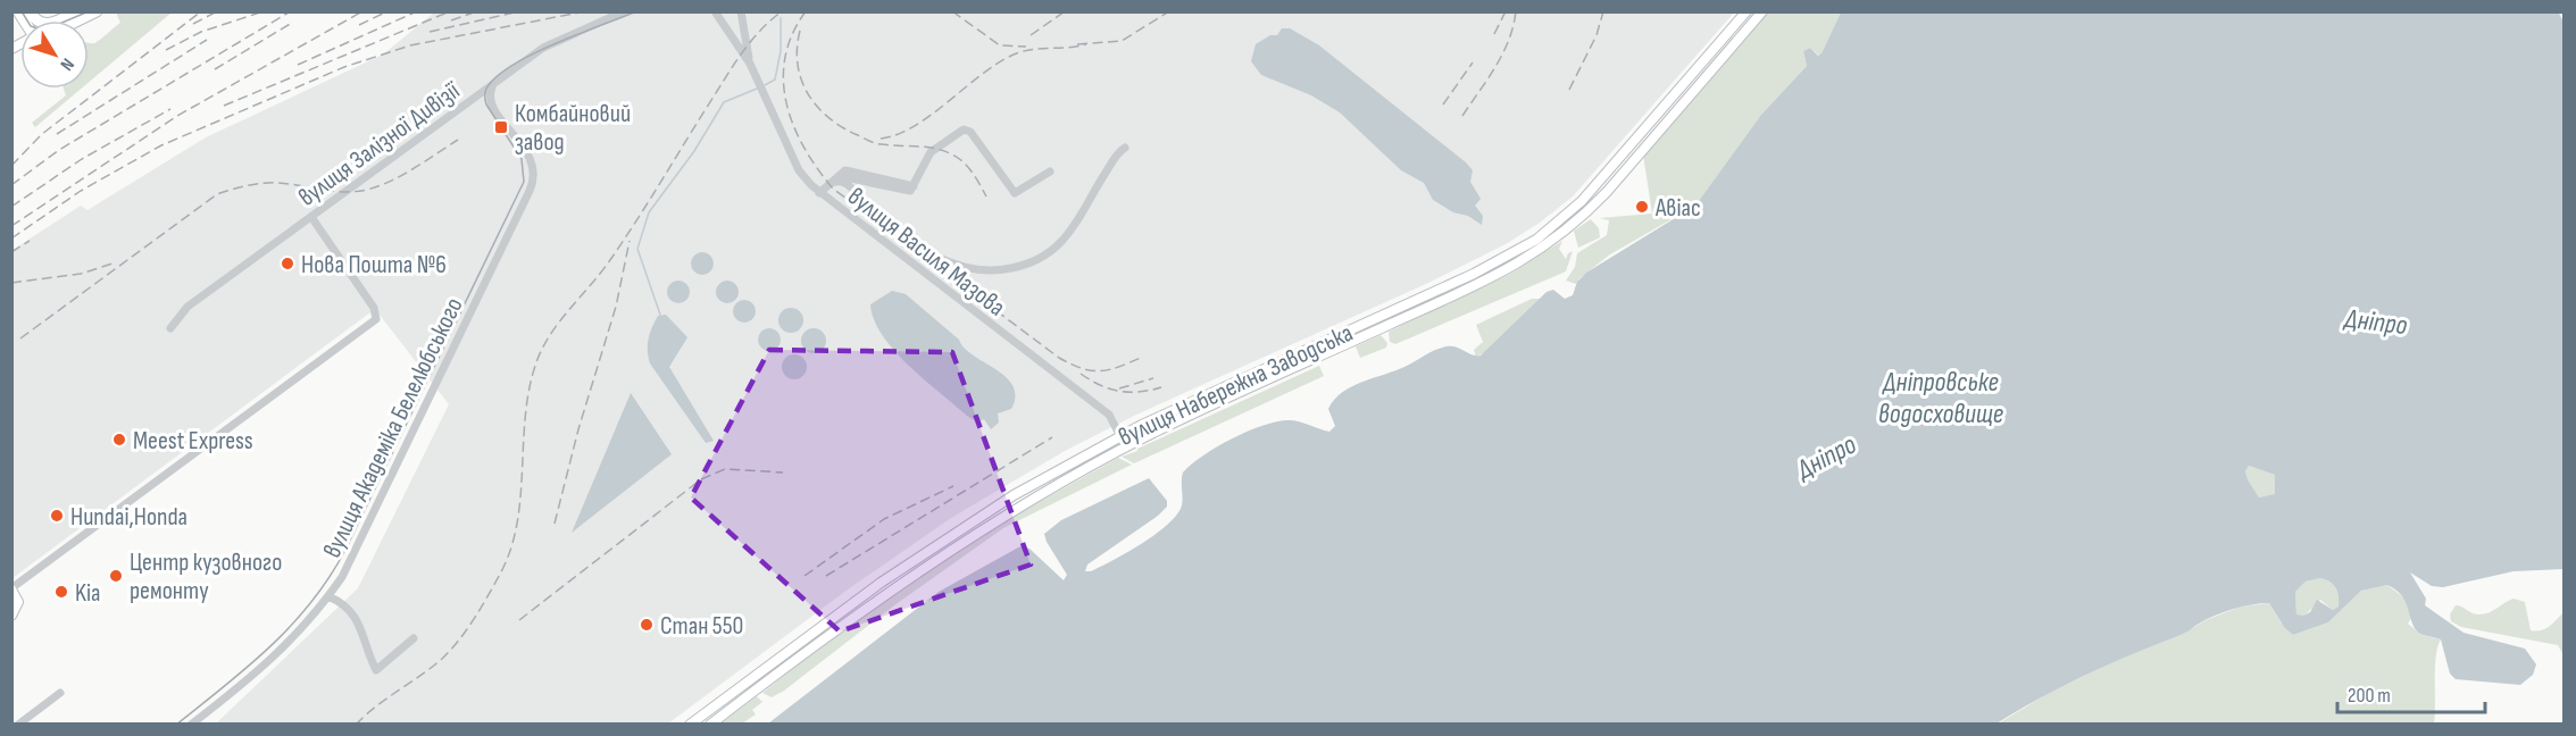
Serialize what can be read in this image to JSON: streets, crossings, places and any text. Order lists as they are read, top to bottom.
{
  "streets": {
    "main road": ["вулиця Набережна Заводська"],
    "street": ["вулиця Залізної Дивізії", "вулиця Василя Мазова", "вулиця Академіка Белелюбського"]
  },
  "crossings": [
    ["вулиця Залізної Дивізії", "вулиця Академіка Белелюбського"],
    ["вулиця Василя Мазова", "вулиця Набережна Заводська"]
  ],
  "water": ["Дніпро", "Дніпровське водосховище"],
  "places": {
    "transit": ["Комбайновий завод"],
    "other": [
      "Авіас",
      "Нова Пошта №6",
      "Meest Express",
      "Hundai,Honda",
      "Центр кузовного ремонту",
      "Kia",
      "Стан 550"
    ]
  },
  "scale_bar": "200 m",
  "north": "bottom right"
}
